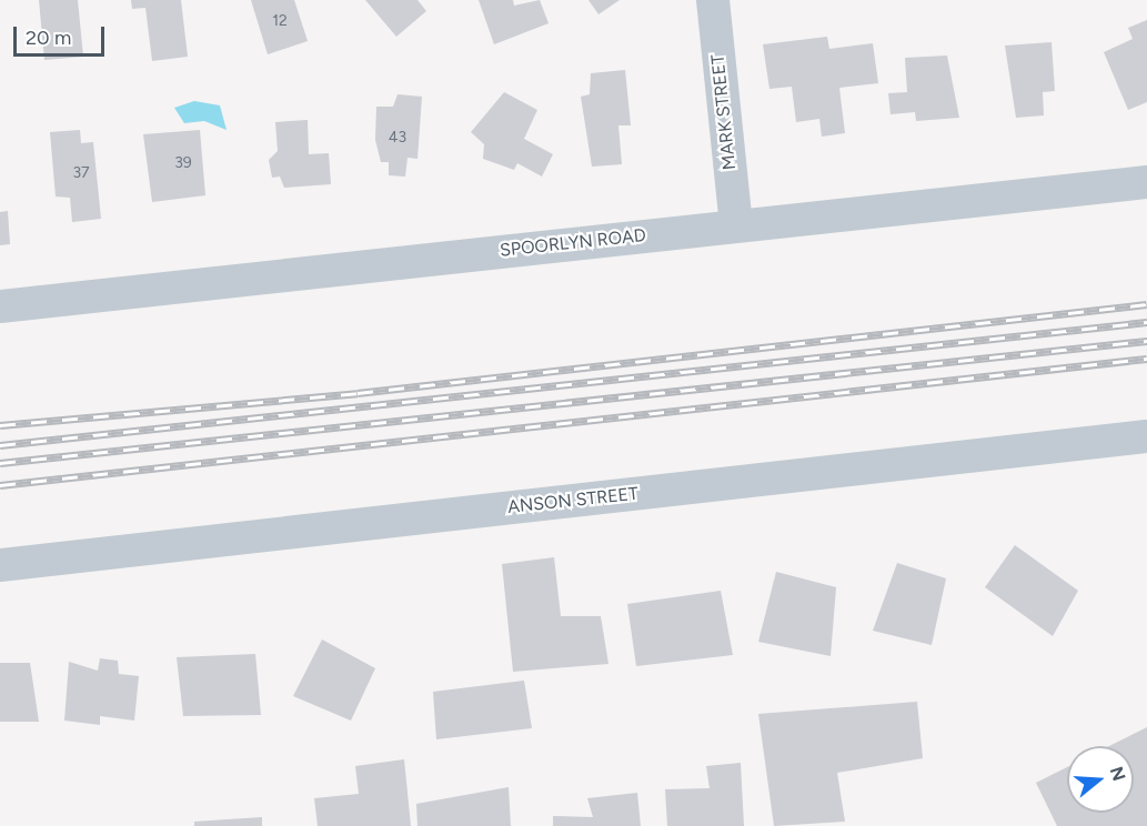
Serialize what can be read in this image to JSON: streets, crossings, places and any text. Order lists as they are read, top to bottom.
{
  "streets": {
    "street": ["MARK STREET", "SPOORLYN ROAD", "ANSON STREET"]
  },
  "crossings": [
    ["MARK STREET", "SPOORLYN ROAD"]
  ],
  "house_numbers": [
    "12",
    "43",
    "39",
    "37"
  ],
  "scale_bar": "20 m",
  "north": "right"
}
